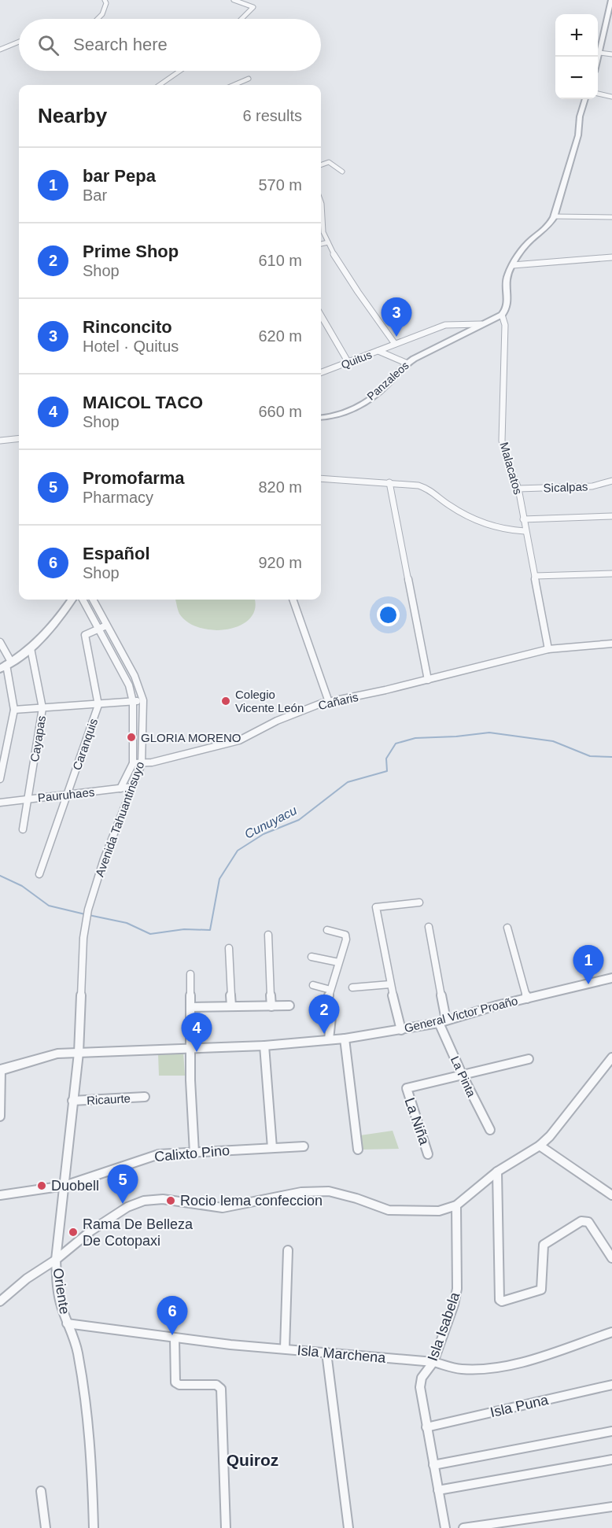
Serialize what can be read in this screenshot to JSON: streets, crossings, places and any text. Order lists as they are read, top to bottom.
{
  "streets": {
    "street": [
      "Quitus",
      "Panzaleos",
      "Malacatos",
      "Sicalpas",
      "Cañaris",
      "Cayapas",
      "Caranquis",
      "Pauruhaes",
      "Avenida Tahuantinsuyo",
      "General Victor Proaño",
      "La Pinta",
      "Ricaurte",
      "La Niña",
      "Calixto Pino",
      "Oriente",
      "Isla Isabela",
      "Isla Marchena",
      "Isla Puna"
    ]
  },
  "crossings": [
    ["Quitus", "Panzaleos"],
    ["Panzaleos", "Malacatos"],
    ["Malacatos", "Sicalpas"],
    ["Malacatos", "Cañaris"],
    ["Cañaris", "Avenida Tahuantinsuyo"],
    ["Cayapas", "Pauruhaes"],
    ["Caranquis", "Pauruhaes"],
    ["Caranquis", "Avenida Tahuantinsuyo"],
    ["Pauruhaes", "Avenida Tahuantinsuyo"],
    ["Avenida Tahuantinsuyo", "General Victor Proaño"],
    ["Avenida Tahuantinsuyo", "Oriente"],
    ["General Victor Proaño", "La Pinta"],
    ["General Victor Proaño", "Oriente"],
    ["La Pinta", "La Niña"],
    ["Ricaurte", "Oriente"],
    ["Calixto Pino", "Oriente"],
    ["Oriente", "Isla Marchena"],
    ["Isla Isabela", "Isla Marchena"],
    ["Isla Isabela", "Isla Puna"]
  ],
  "districts": ["Quiroz"],
  "water": ["Cunuyacu"],
  "places": [
    "Colegio Vicente León",
    "GLORIA MORENO",
    "Duobell",
    "Rocio lema confeccion",
    "Rama De Belleza De Cotopaxi"
  ],
  "page": {
    "map_buttons": ["+", "−"],
    "search": "Search here",
    "heading": ["Nearby", "6 results"],
    "list": [
      {
        "mark": "1",
        "name": "bar Pepa",
        "note": "Bar",
        "value": "570 m"
      },
      {
        "mark": "2",
        "name": "Prime Shop",
        "note": "Shop",
        "value": "610 m"
      },
      {
        "mark": "3",
        "name": "Rinconcito",
        "note": "Hotel · Quitus",
        "value": "620 m"
      },
      {
        "mark": "4",
        "name": "MAICOL TACO",
        "note": "Shop",
        "value": "660 m"
      },
      {
        "mark": "5",
        "name": "Promofarma",
        "note": "Pharmacy",
        "value": "820 m"
      },
      {
        "mark": "6",
        "name": "Español",
        "note": "Shop",
        "value": "920 m"
      }
    ],
    "pins": [
      "3",
      "1",
      "2",
      "4",
      "5",
      "6"
    ]
  }
}
